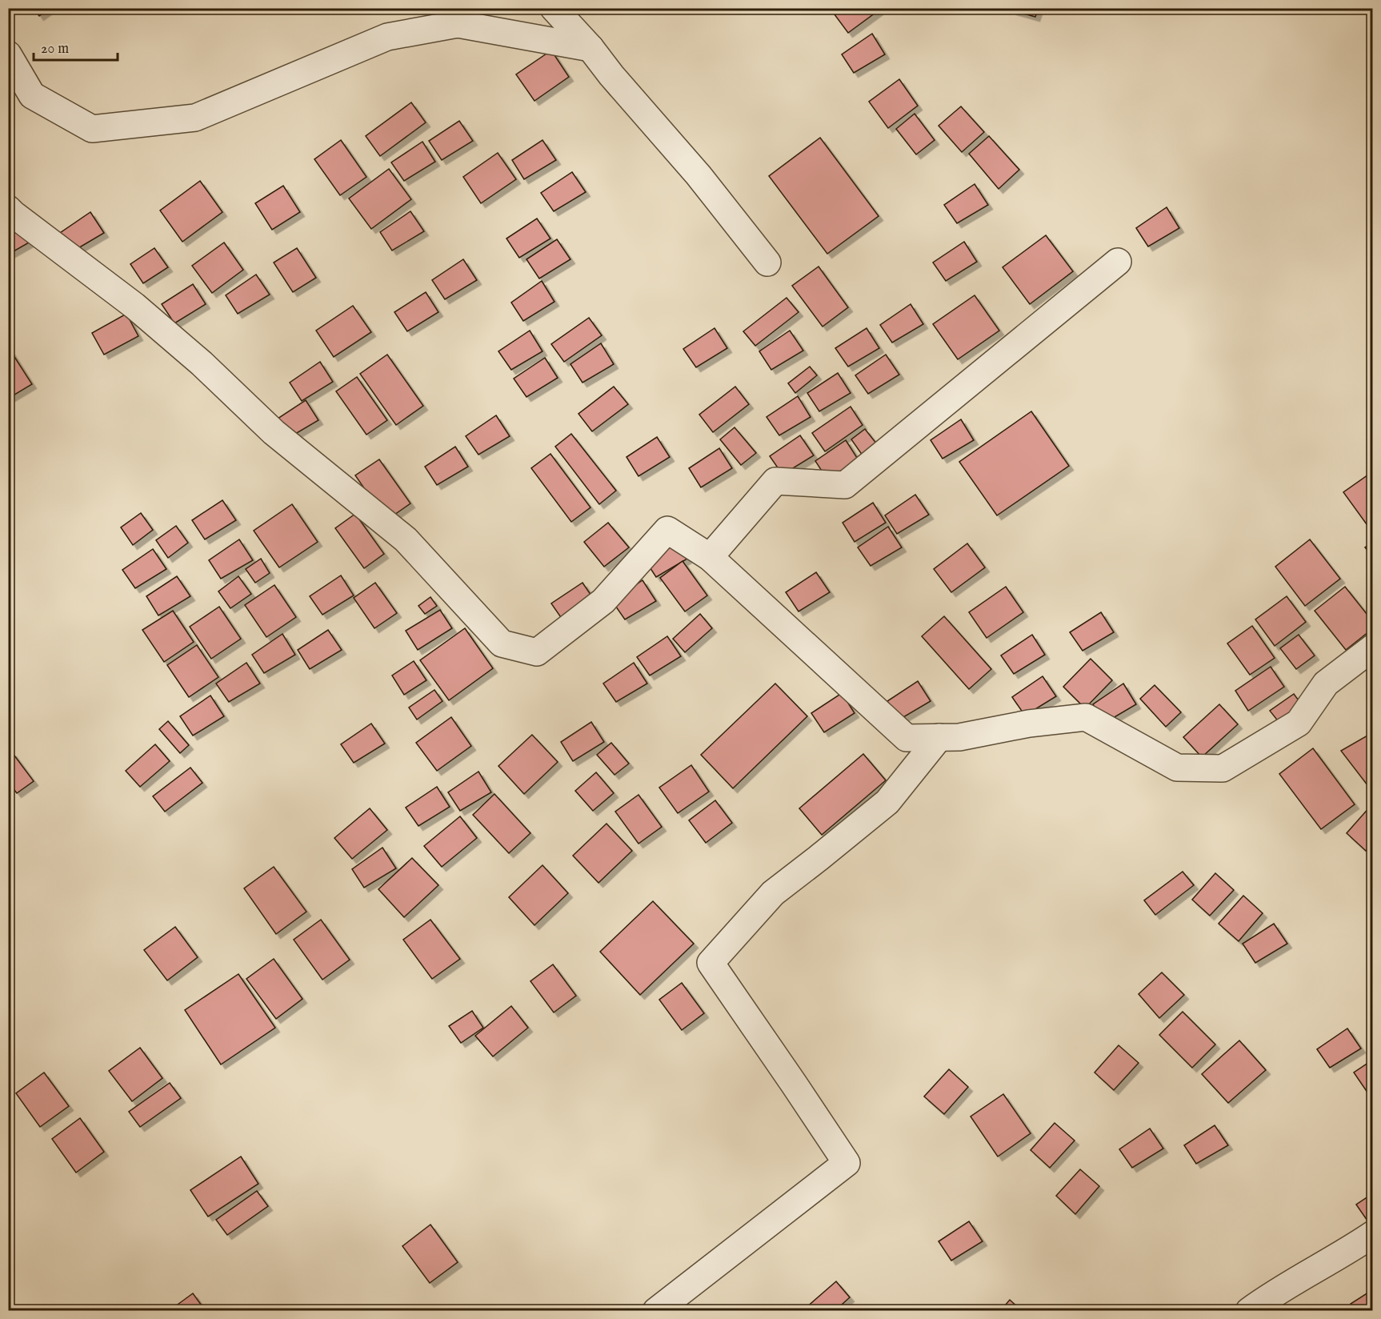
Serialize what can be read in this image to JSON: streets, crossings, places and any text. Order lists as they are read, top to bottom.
{
  "scale_bar": "20 m"
}
